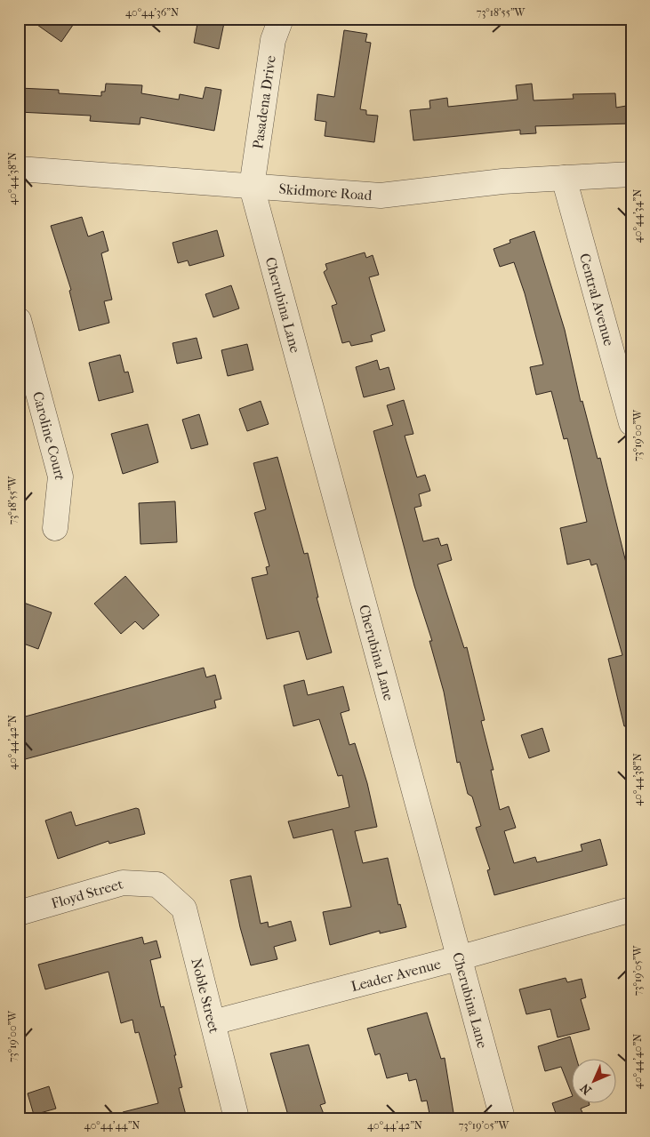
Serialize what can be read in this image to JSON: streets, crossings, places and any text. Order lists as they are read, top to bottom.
{
  "streets": {
    "street": [
      "Pasadena Drive",
      "Skidmore Road",
      "Central Avenue",
      "Cherubina Lane",
      "Caroline Court",
      "Floyd Street",
      "Leader Avenue",
      "Noble Street"
    ]
  },
  "crossings": [
    ["Pasadena Drive", "Skidmore Road"],
    ["Pasadena Drive", "Cherubina Lane"],
    ["Skidmore Road", "Central Avenue"],
    ["Skidmore Road", "Cherubina Lane"],
    ["Cherubina Lane", "Leader Avenue"],
    ["Floyd Street", "Noble Street"],
    ["Leader Avenue", "Noble Street"]
  ],
  "north": "bottom left",
  "coordinates": [
    "40°44'36\"N",
    "73°18'55\"W",
    "40°44'38\"N",
    "40°44'34\"N",
    "73°19'00\"W",
    "40°44'42\"N",
    "73°19'05\"W",
    "40°44'40\"N",
    "40°44'44\"N"
  ]
}
